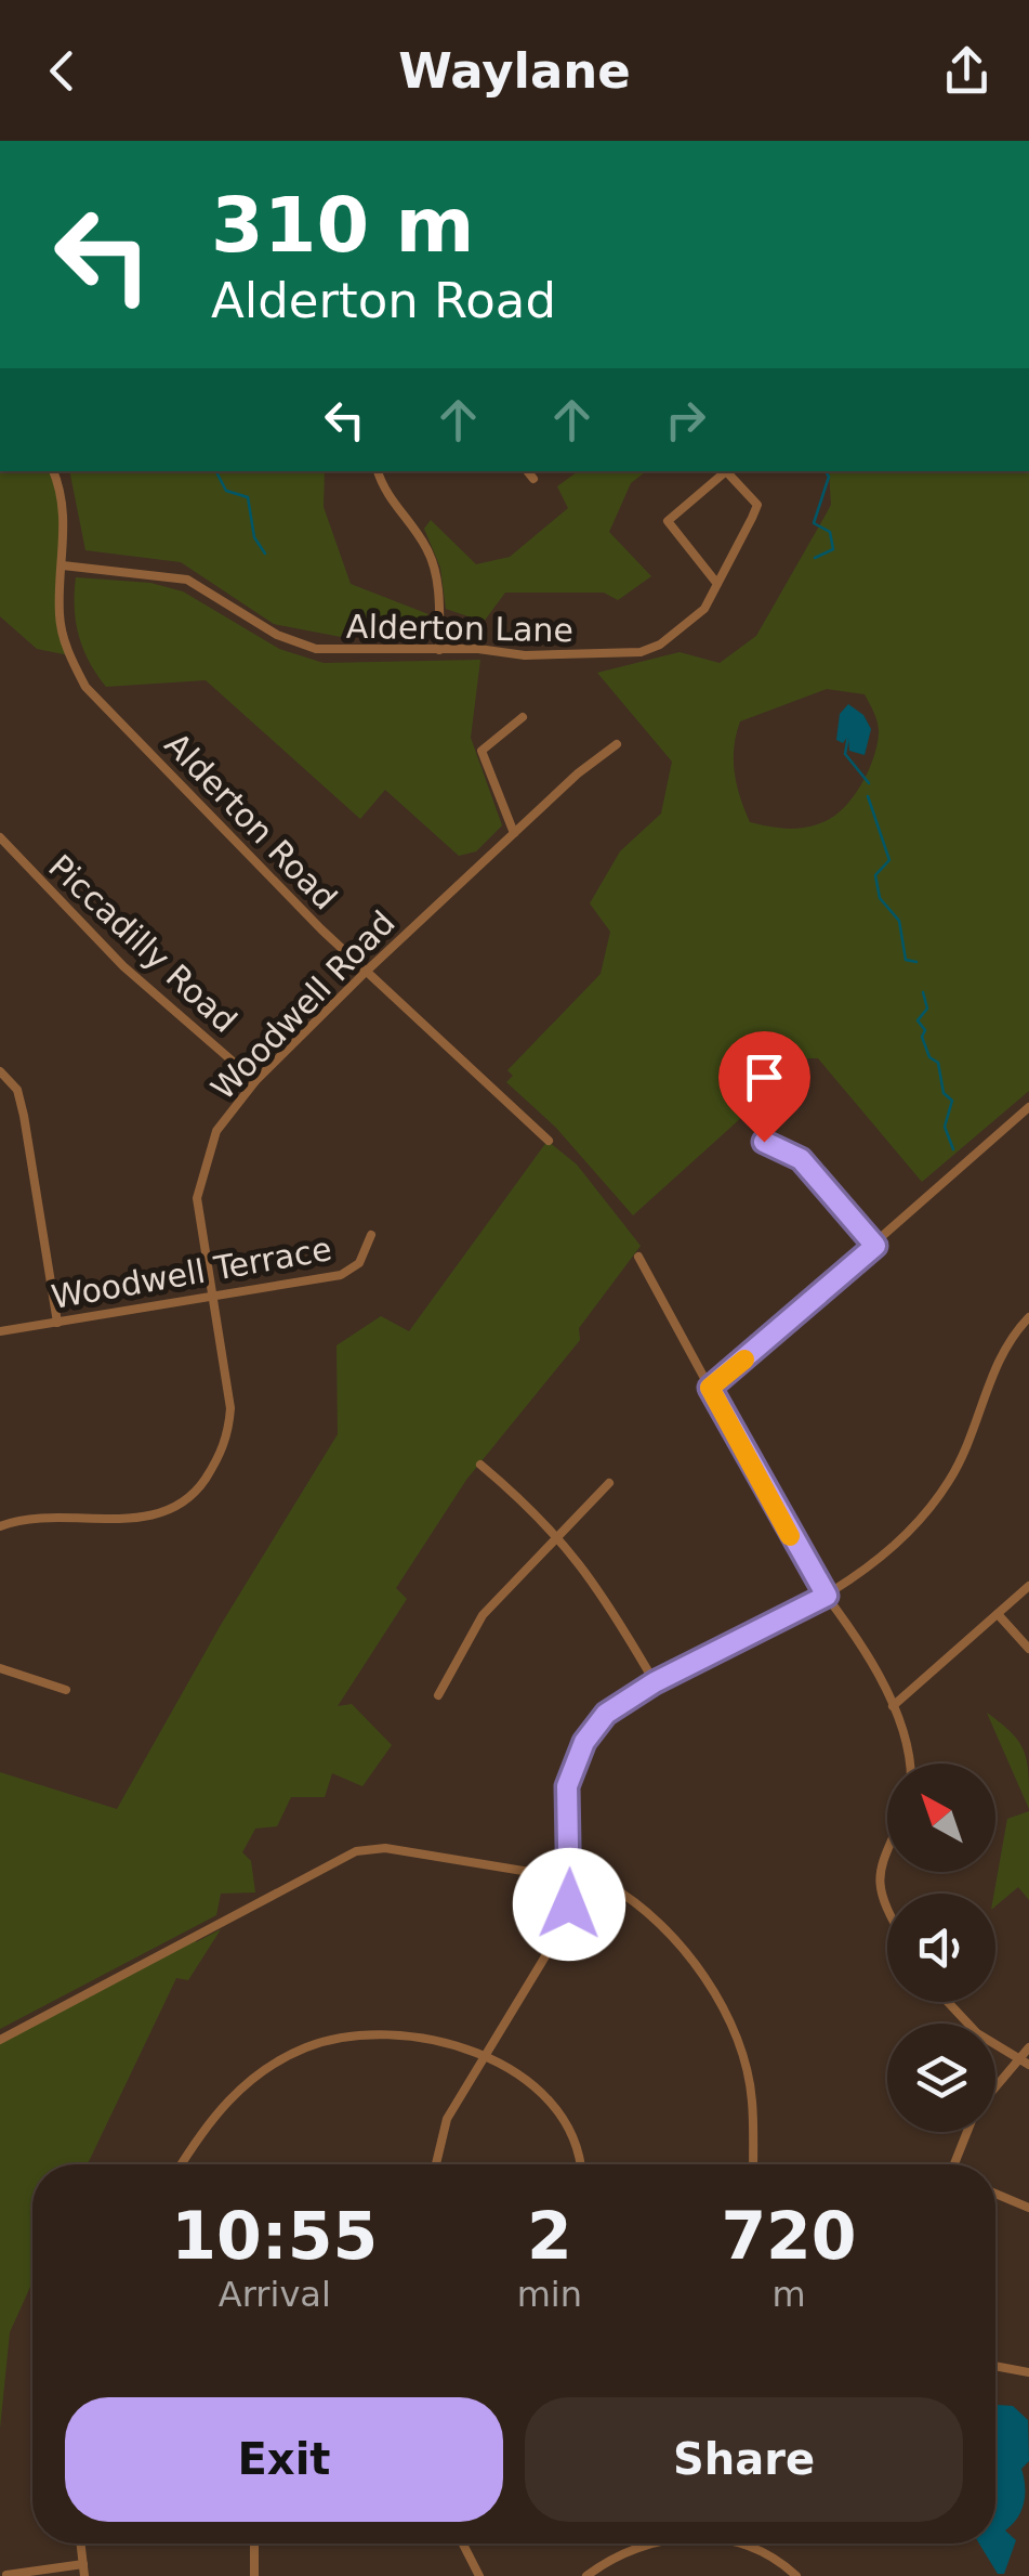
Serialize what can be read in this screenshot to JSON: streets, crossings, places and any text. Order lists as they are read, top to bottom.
{
  "streets": {
    "street": [
      "Alderton Lane",
      "Alderton Road",
      "Piccadilly Road",
      "Woodwell Road",
      "Woodwell Terrace"
    ]
  },
  "crossings": [
    ["Alderton Lane", "Alderton Road"],
    ["Alderton Road", "Woodwell Road"],
    ["Piccadilly Road", "Woodwell Road"],
    ["Woodwell Road", "Woodwell Terrace"]
  ],
  "north": "top left",
  "page": {
    "header": "Waylane",
    "turn": ["310 m", "Alderton Road"],
    "eta": [
      "10:55",
      "Arrival",
      "2",
      "min",
      "720",
      "m"
    ],
    "buttons": ["Exit", "Share"]
  }
}
